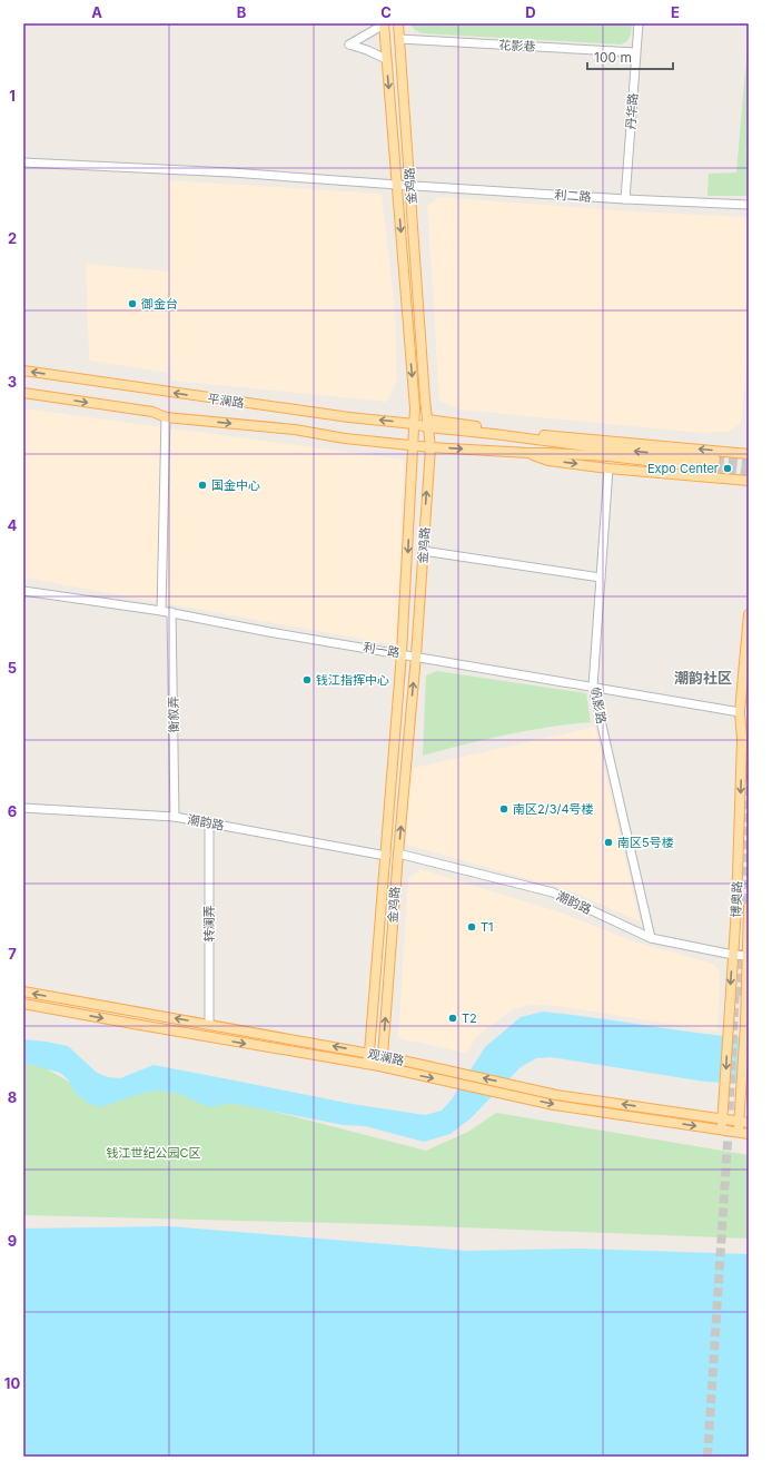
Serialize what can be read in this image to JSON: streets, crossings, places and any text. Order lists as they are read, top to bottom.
{
  "streets": {
    "main road": [
      "金鸡路",
      "平澜路",
      "博奥路",
      "观澜路"
    ],
    "street": [
      "花影巷",
      "丹华路",
      "利二路",
      "利一路",
      "帆影路",
      "衡叙弄",
      "潮韵路",
      "转澜弄"
    ]
  },
  "crossings": [
    ["花影巷", "丹华路"],
    ["花影巷", "金鸡路"],
    ["丹华路", "利二路"],
    ["金鸡路", "利二路"],
    ["金鸡路", "平澜路"],
    ["金鸡路", "利一路"],
    ["金鸡路", "潮韵路"],
    ["金鸡路", "观澜路"],
    ["利一路", "帆影路"],
    ["利一路", "衡叙弄"],
    ["利一路", "博奥路"],
    ["帆影路", "潮韵路"],
    ["衡叙弄", "潮韵路"],
    ["潮韵路", "博奥路"],
    ["潮韵路", "转澜弄"],
    ["博奥路", "观澜路"],
    ["转澜弄", "观澜路"]
  ],
  "districts": ["潮韵社区"],
  "parks": ["钱江世纪公园C区"],
  "places": [
    "御金台",
    "Expo Center",
    "国金中心",
    "钱江指挥中心",
    "南区2/3/4号楼",
    "南区5号楼",
    "T1",
    "T2"
  ],
  "scale_bar": "100 m",
  "grid": {
    "columns": [
      "A",
      "B",
      "C",
      "D",
      "E"
    ],
    "rows": [
      "1",
      "2",
      "3",
      "4",
      "5",
      "6",
      "7",
      "8",
      "9",
      "10"
    ]
  }
}
